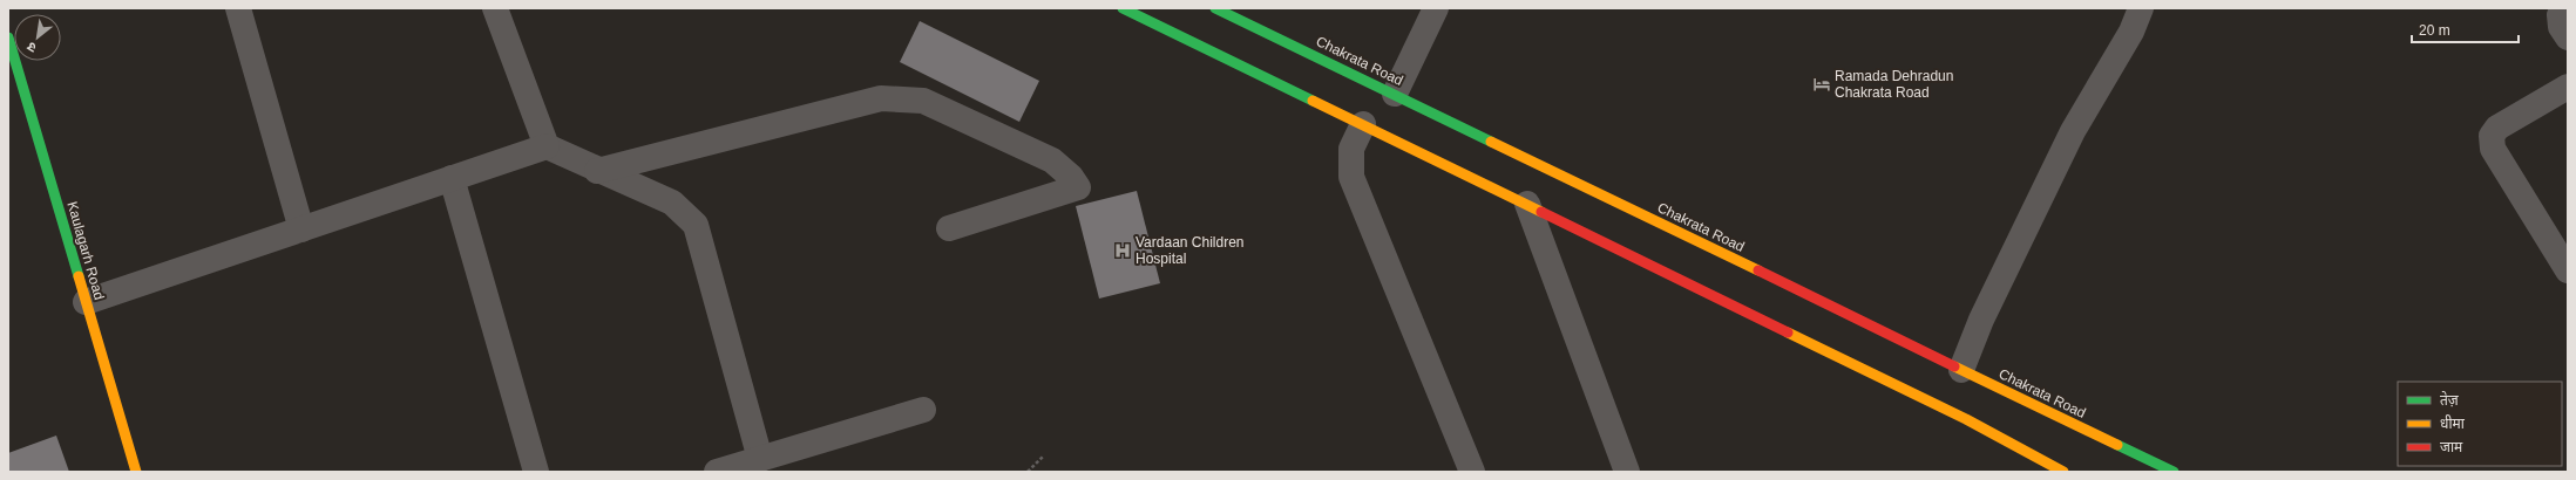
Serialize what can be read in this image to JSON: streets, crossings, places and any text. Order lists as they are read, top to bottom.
{
  "streets": {
    "main road": ["Chakrata Road", "Kaulagarh Road"]
  },
  "places": {
    "hotel": ["Ramada Dehradun Chakrata Road"],
    "hospital": ["Vardaan Children Hospital"]
  },
  "legend": ["तेज़", "धीमा", "जाम"],
  "scale_bar": "20 m",
  "north": "bottom left"
}
